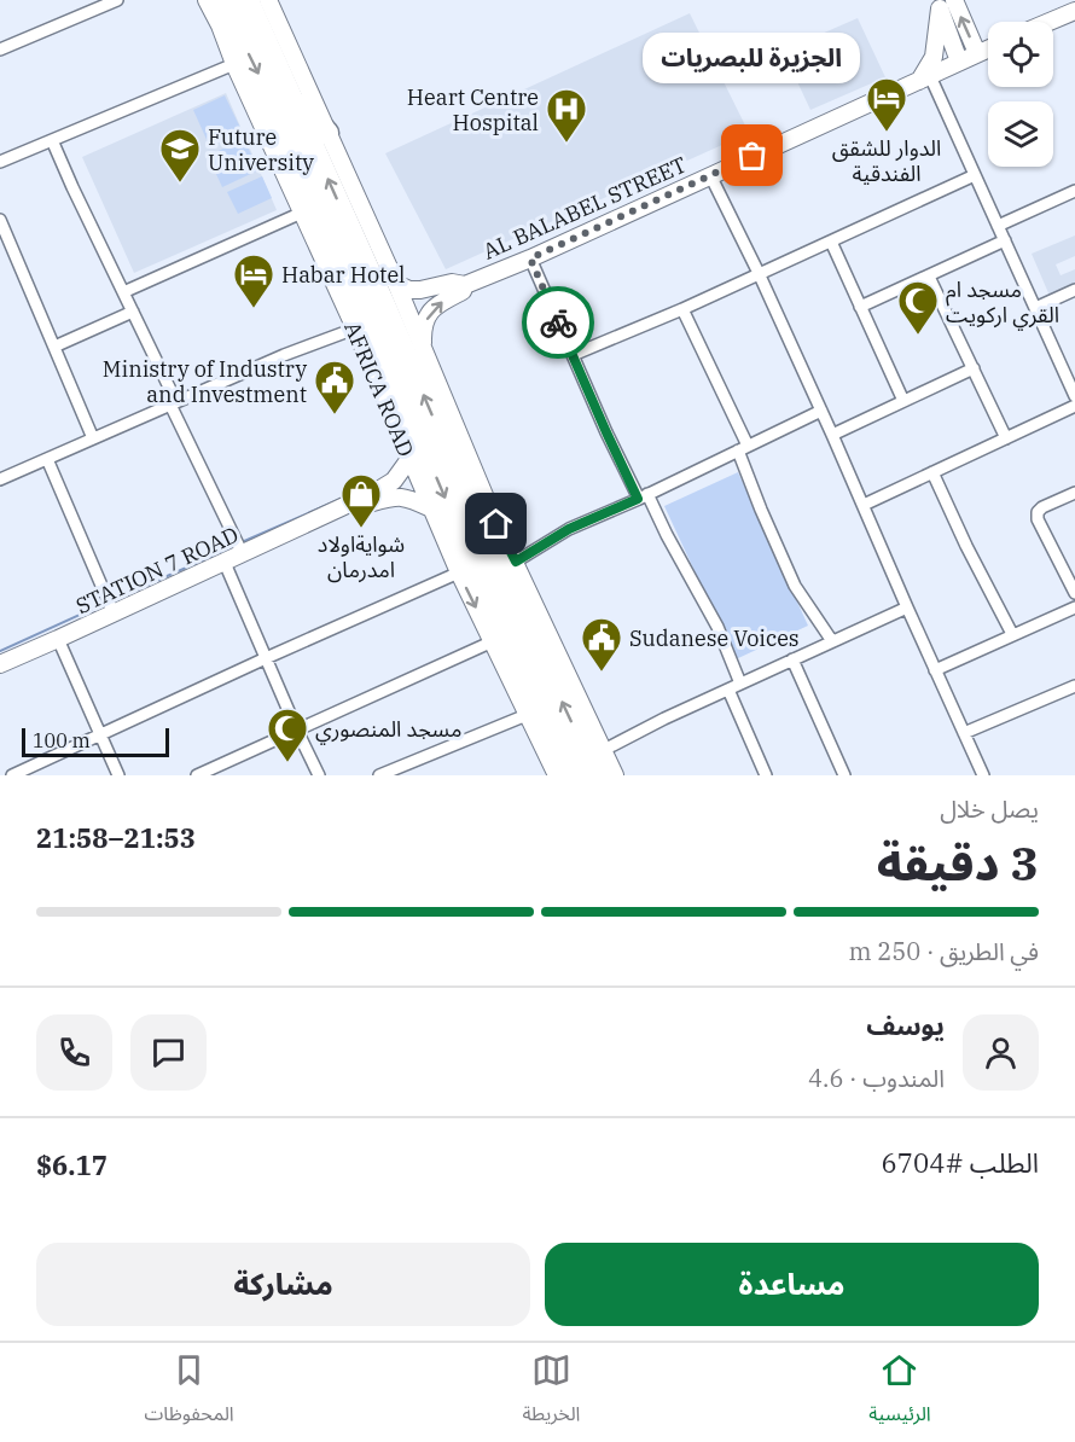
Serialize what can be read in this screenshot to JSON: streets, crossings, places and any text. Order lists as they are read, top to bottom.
{
  "streets": {
    "highway": ["AFRICA ROAD"],
    "street": ["AL BALABEL STREET", "STATION 7 ROAD"]
  },
  "places": {
    "hotel": ["الدوار للشقق الفندقية", "Habar Hotel"],
    "hospital": ["Heart Centre Hospital"],
    "other": ["الجزيرة للبصريات"],
    "school or university": ["Future University"],
    "mosque": ["مسجد ام القري اركويت", "مسجد المنصوري"],
    "public building": ["Ministry of Industry and Investment", "Sudanese Voices"],
    "shop": ["شوايةاولاد امدرمان"]
  },
  "scale_bar": "100 m",
  "page": {
    "bubble": "الجزيرة للبصريات",
    "scale": "100 m",
    "heading": ["3 دقيقة", "يصل خلال", "21:53–21:58"],
    "panel": [
      "يوسف",
      "المندوب · 4.6",
      "الطلب #6704",
      "$6.17"
    ],
    "bar": "في الطريق · 250 m",
    "buttons": ["مساعدة", "مشاركة"],
    "tabs": ["الرئيسية", "الخريطة", "المحفوظات"]
  }
}
